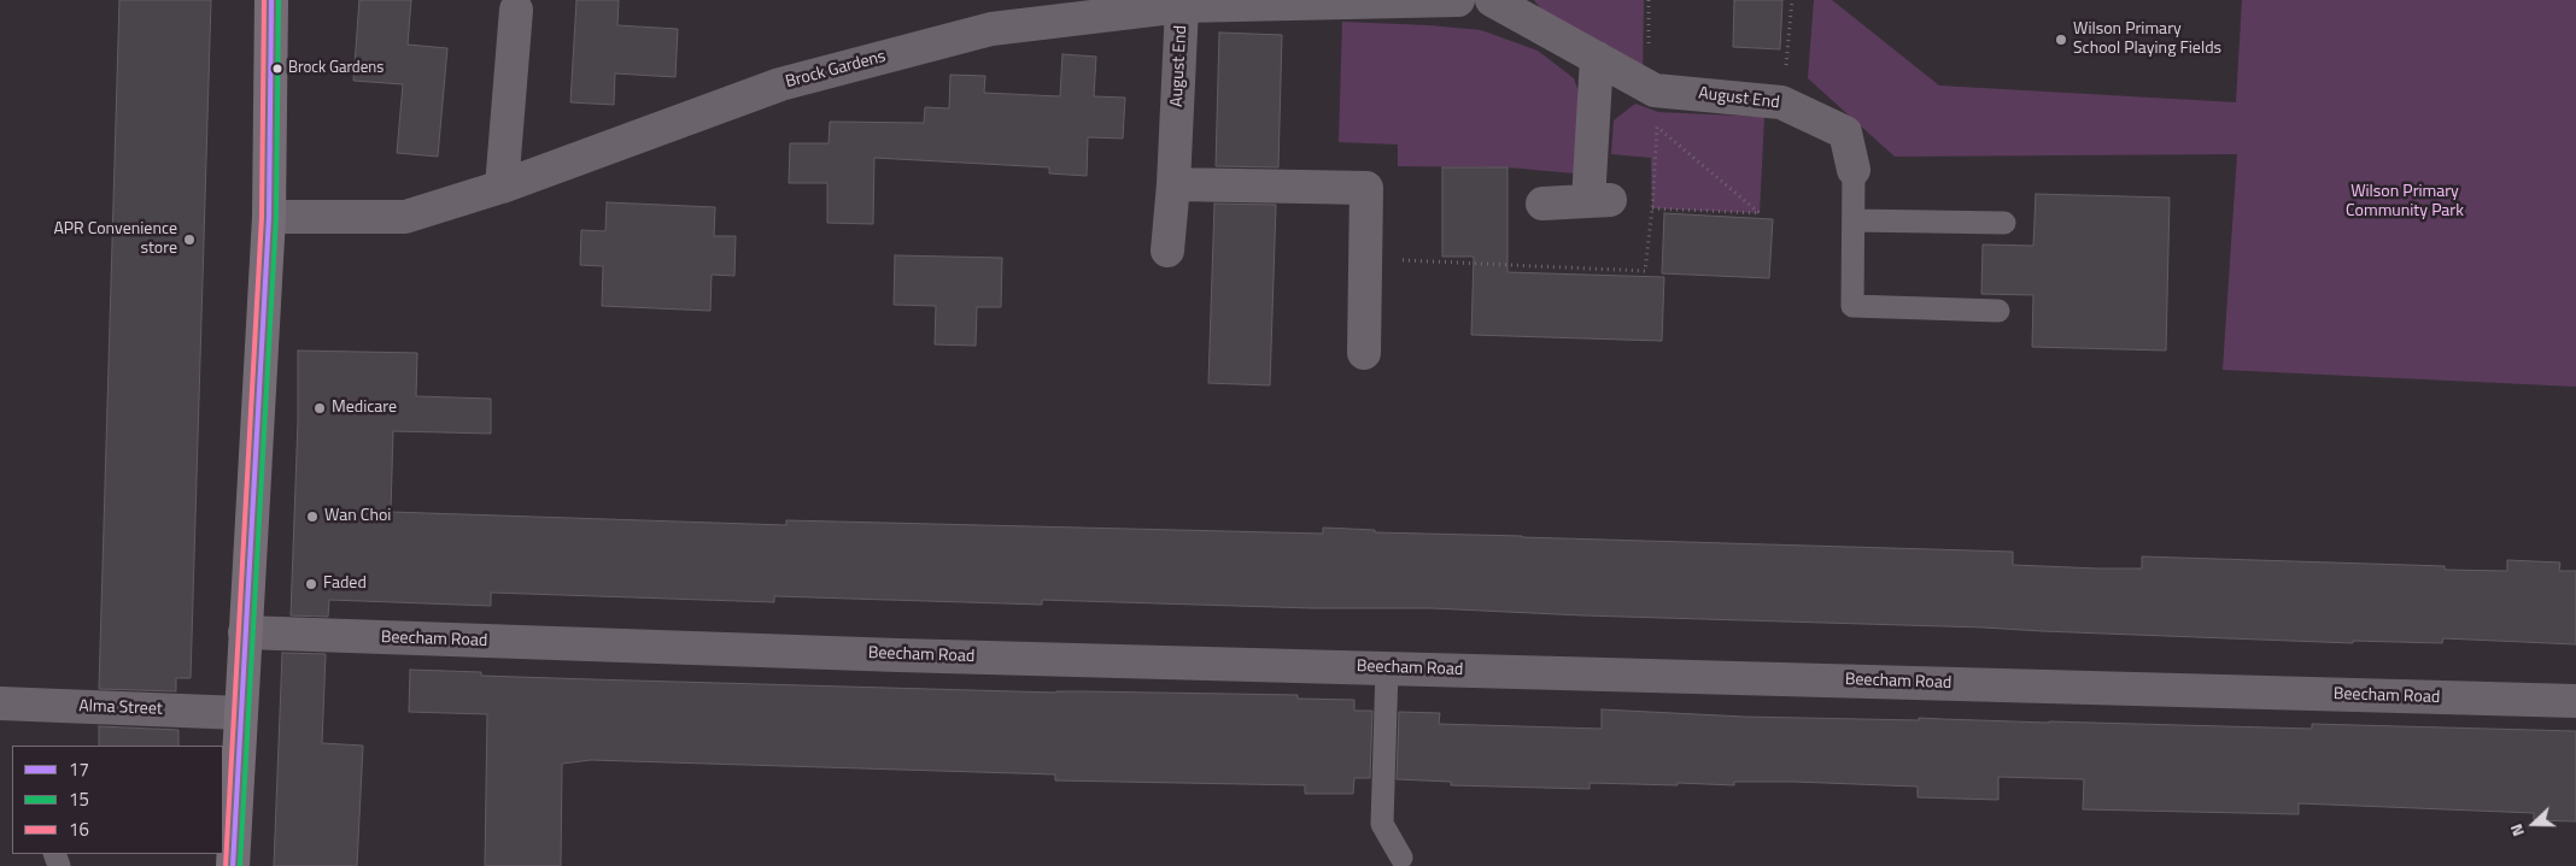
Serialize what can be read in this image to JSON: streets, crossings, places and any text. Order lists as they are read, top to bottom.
{
  "streets": {
    "street": [
      "August End",
      "Brock Gardens",
      "Beecham Road",
      "Alma Street"
    ]
  },
  "crossings": [
    ["August End", "Brock Gardens"]
  ],
  "parks": ["Wilson Primary Community Park"],
  "places": [
    "Wilson Primary School Playing Fields",
    "Brock Gardens",
    "APR Convenience store",
    "Medicare",
    "Wan Choi",
    "Faded"
  ],
  "lines": ["transit line 17", "transit line 15", "transit line 16"],
  "legend": ["17", "15", "16"],
  "north": "left"
}
